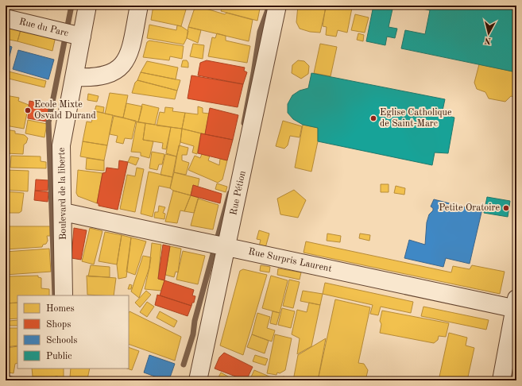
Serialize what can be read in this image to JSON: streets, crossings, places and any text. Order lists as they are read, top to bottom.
{
  "streets": {
    "street": [
      "Rue du Parc",
      "Rue Pétion",
      "Boulevard de la liberte",
      "Rue Surpris Laurent"
    ]
  },
  "crossings": [
    ["Rue du Parc", "Boulevard de la liberte"],
    ["Rue Pétion", "Rue Surpris Laurent"],
    ["Boulevard de la liberte", "Rue Surpris Laurent"]
  ],
  "places": ["Ecole Mixte Osvald Durand", "Eglise Catholique de Saint-Marc", "Petite Oratoire"],
  "legend": [
    "Homes",
    "Shops",
    "Schools",
    "Public"
  ],
  "north": "bottom"
}
